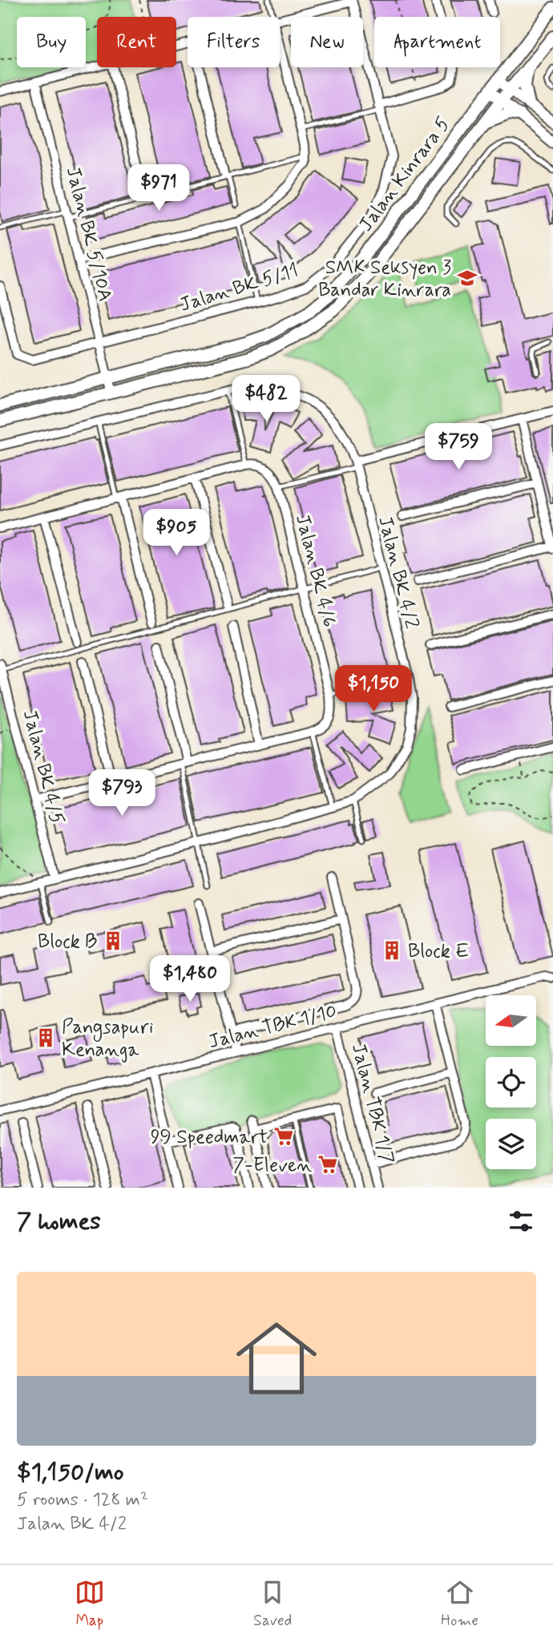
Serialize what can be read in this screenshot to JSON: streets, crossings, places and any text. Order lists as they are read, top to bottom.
{
  "streets": {
    "main road": ["Jalan Kinrara 5"],
    "street": [
      "Jalan BK 5/10A",
      "Jalan BK 5/11",
      "Jalan BK 4/6",
      "Jalan BK 4/2",
      "Jalan BK 4/5",
      "Jalan TBK 1/10",
      "Jalan TBK 1/7"
    ]
  },
  "crossings": [
    ["Jalan Kinrara 5", "Jalan BK 5/10A"],
    ["Jalan BK 5/10A", "Jalan BK 5/11"],
    ["Jalan BK 4/2", "Jalan BK 4/5"],
    ["Jalan TBK 1/10", "Jalan TBK 1/7"]
  ],
  "places": {
    "school or university": ["SMK Seksyen 3 Bandar Kinrara"],
    "building": ["Block B", "Block E", "Pangsapuri Kenanga"],
    "supermarket": ["99 Speedmart", "7-Eleven"]
  },
  "north": "left",
  "page": {
    "chip": [
      "Buy",
      "Rent",
      "Filters",
      "New",
      "Apartment"
    ],
    "price": [
      "$971",
      "$482",
      "$759",
      "$905",
      "$1,150",
      "$793",
      "$1,480"
    ],
    "heading": "7 homes",
    "list": [
      {
        "name": "$1,150/mo",
        "note": "5 rooms · 128 m² · Jalan BK 4/2"
      }
    ],
    "tabs": ["Map", "Saved", "Home"]
  }
}
